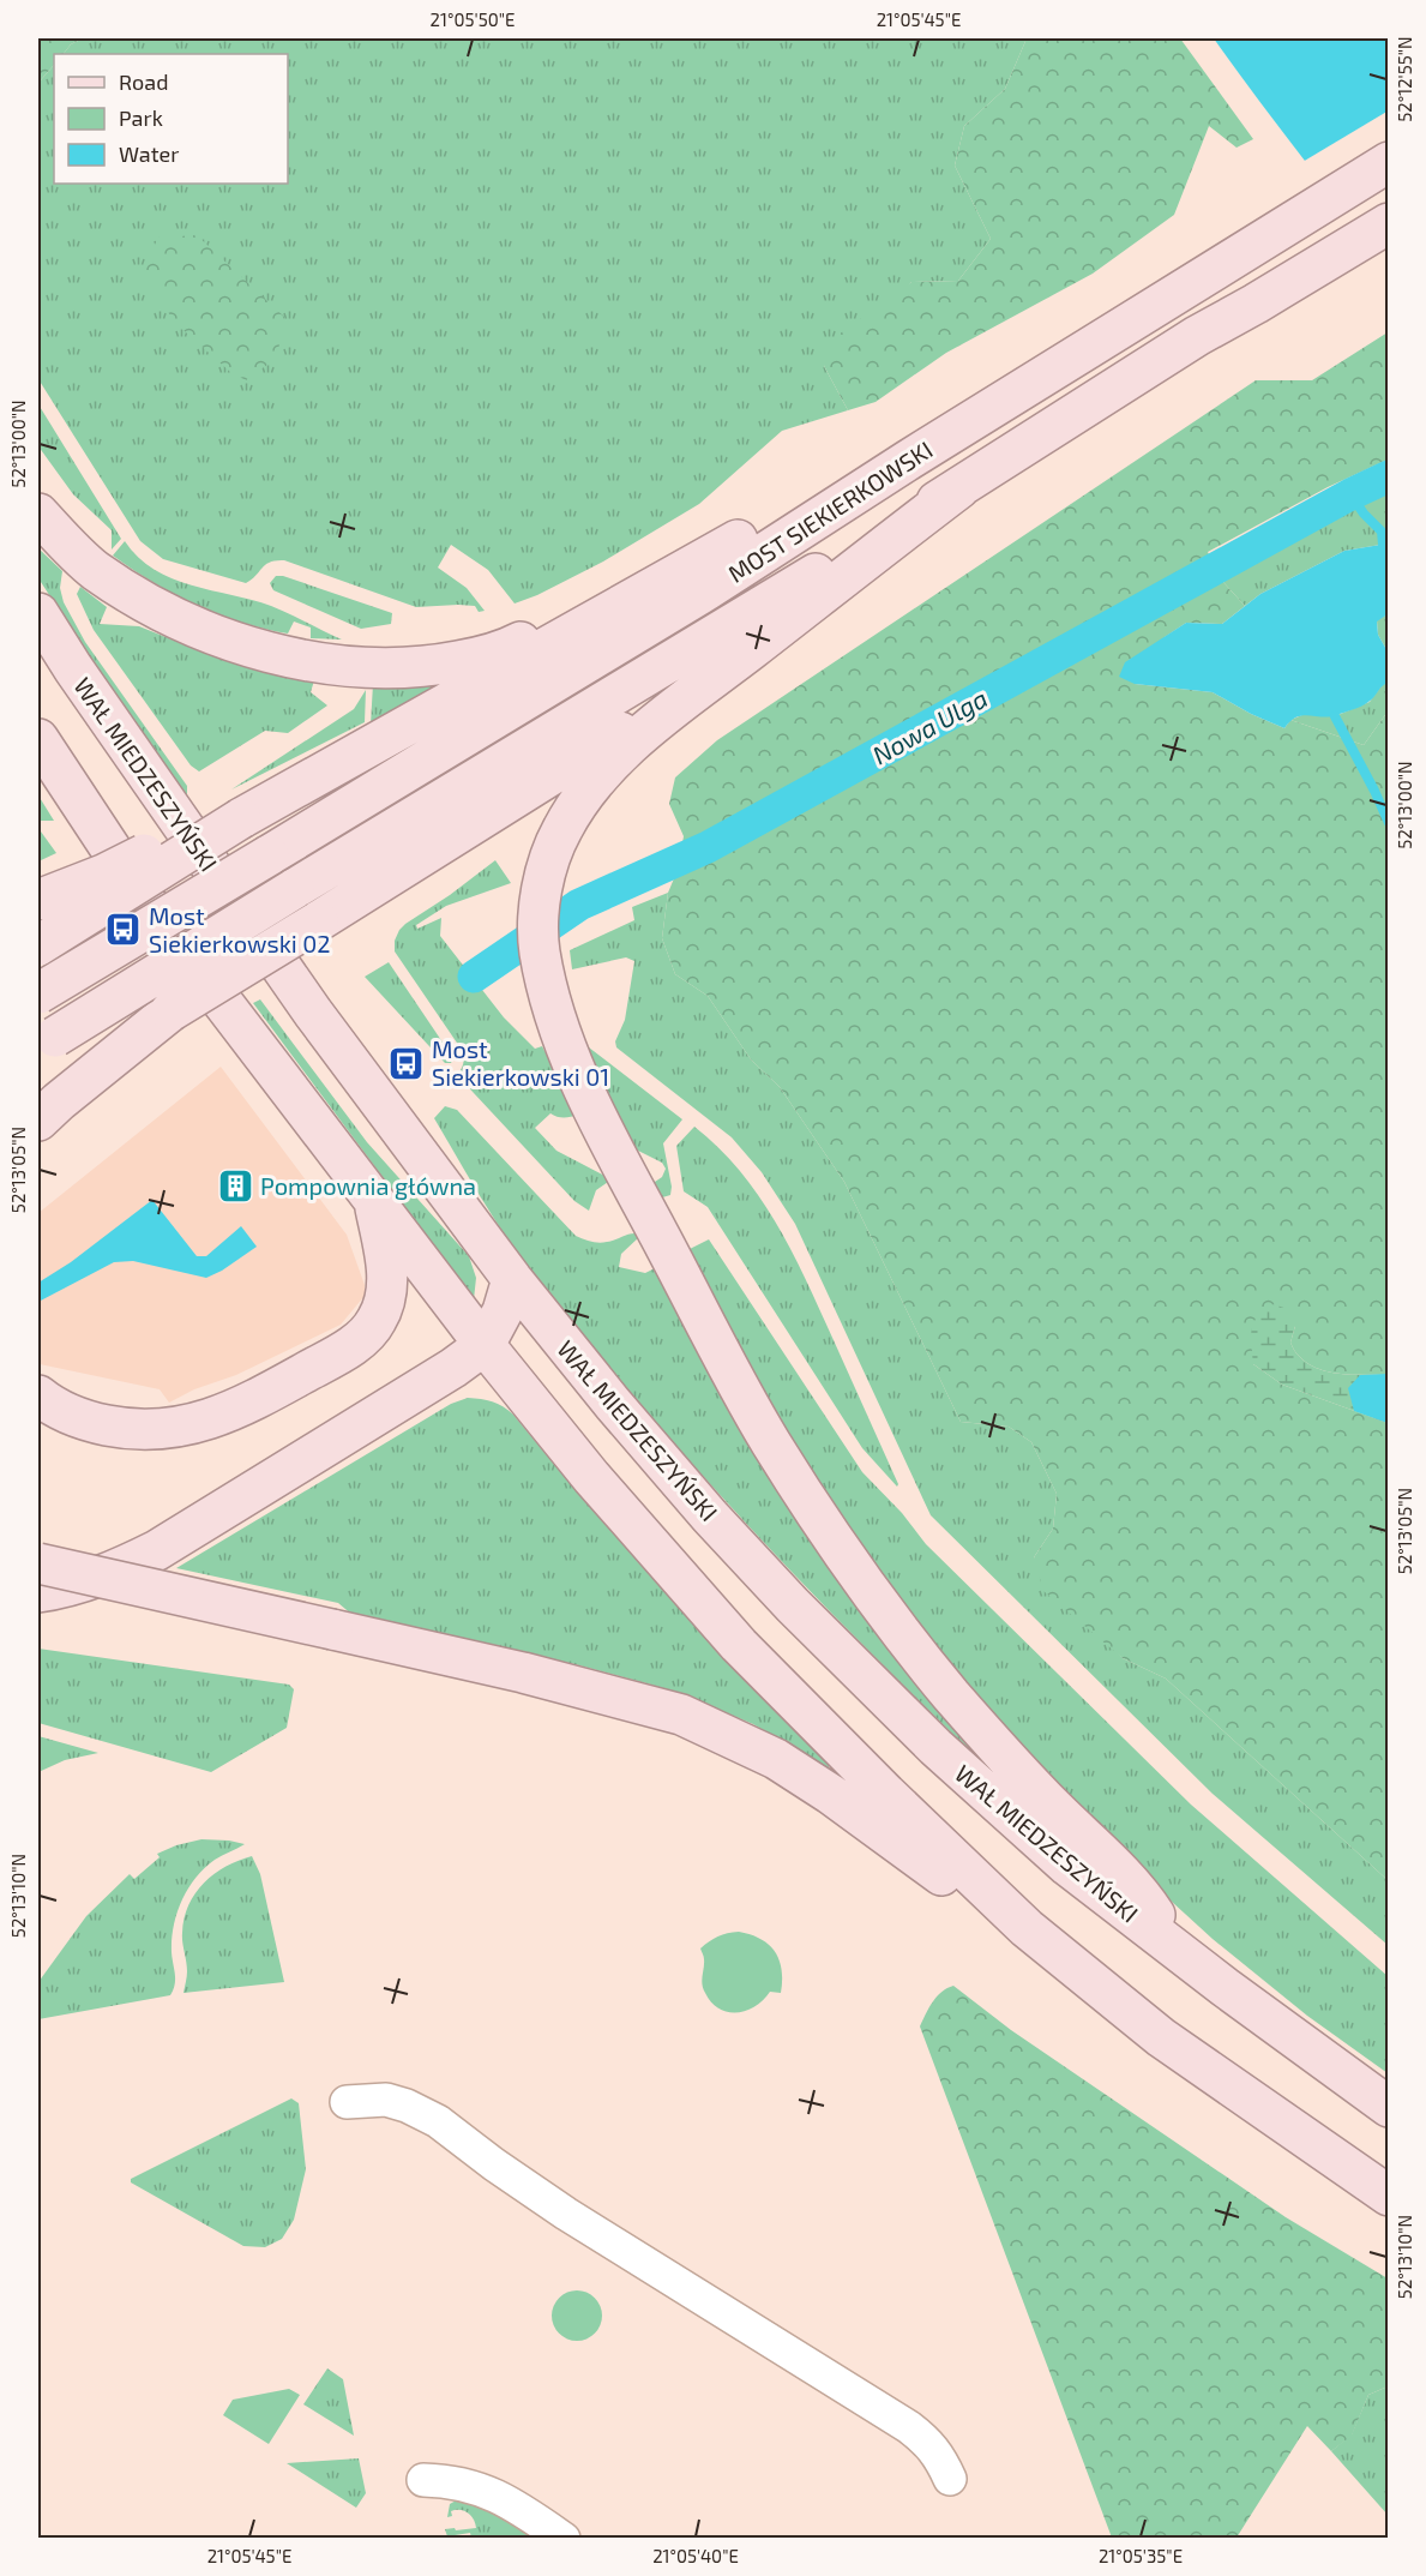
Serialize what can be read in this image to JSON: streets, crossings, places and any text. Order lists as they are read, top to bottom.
{
  "streets": {
    "main road": ["MOST SIEKIERKOWSKI", "WAŁ MIEDZESZYŃSKI"]
  },
  "water": ["Nowa Ulga"],
  "places": {
    "bus stop": ["Most Siekierkowski 02", "Most Siekierkowski 01"],
    "building": ["Pompownia główna"]
  },
  "legend": ["Road", "Park", "Water"],
  "coordinates": [
    "21°05'50\"E",
    "21°05'45\"E",
    "52°12'55\"N",
    "52°13'00\"N",
    "52°13'05\"N",
    "52°13'10\"N",
    "21°05'40\"E",
    "21°05'35\"E"
  ]
}
